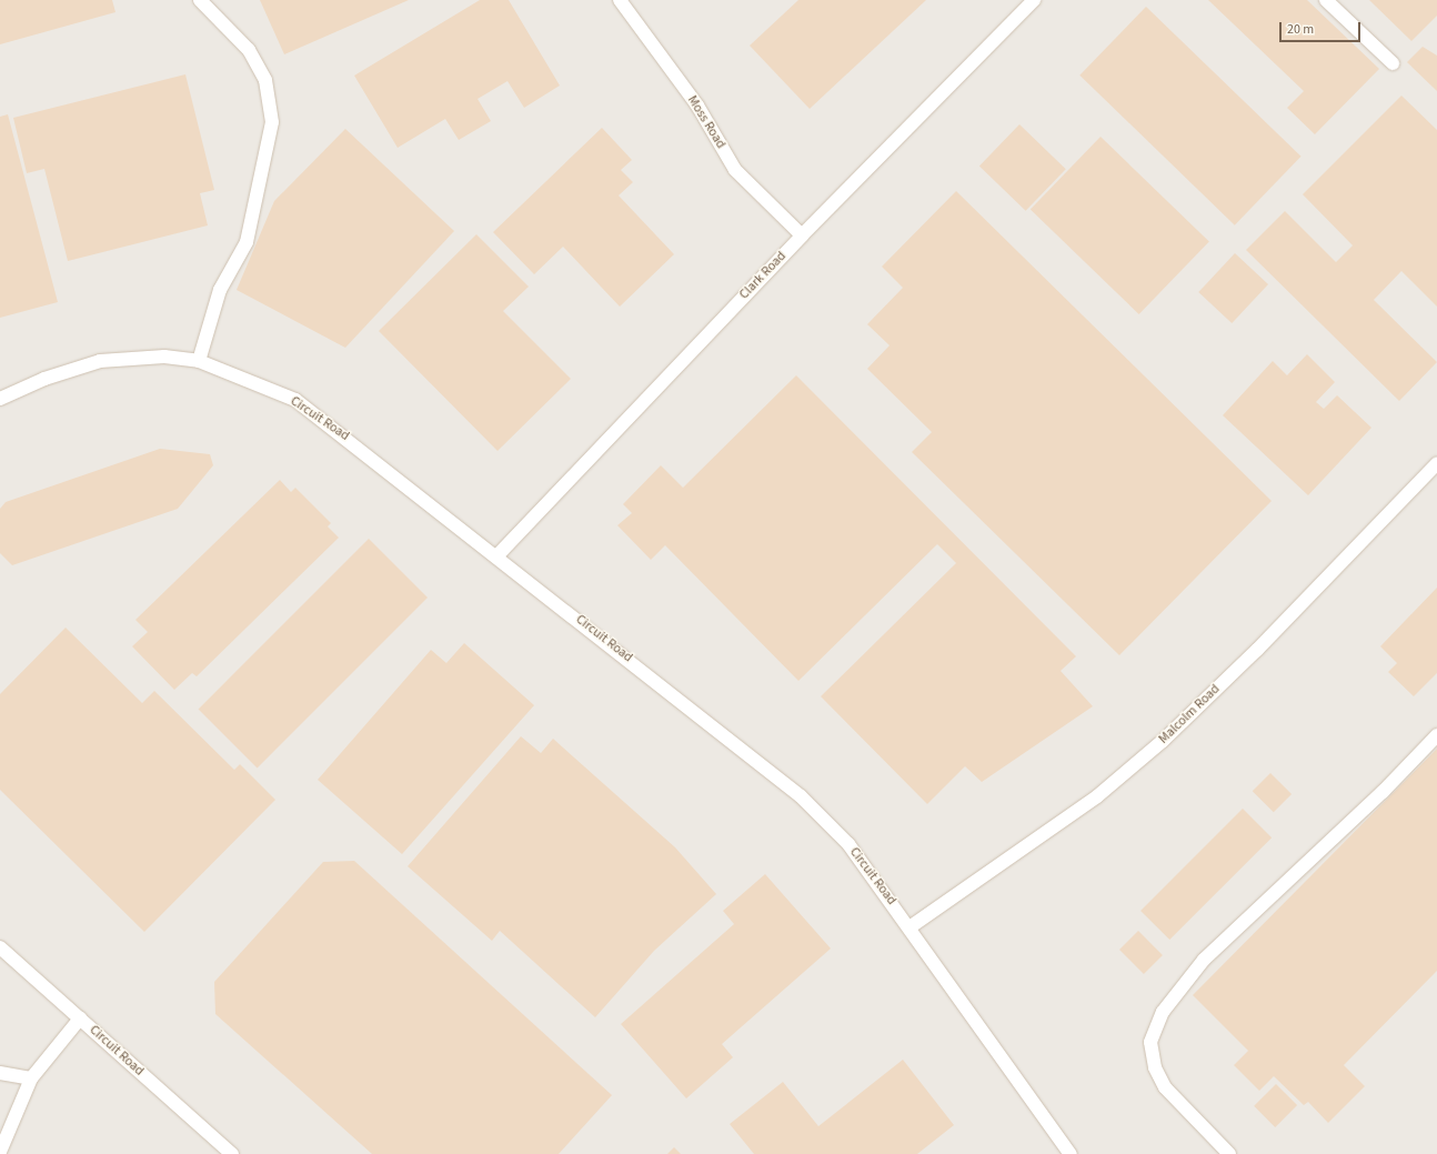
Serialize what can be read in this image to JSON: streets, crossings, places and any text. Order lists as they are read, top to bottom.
{
  "streets": {
    "lane": [
      "Moss Road",
      "Clark Road",
      "Circuit Road",
      "Malcolm Road"
    ]
  },
  "crossings": [
    ["Moss Road", "Clark Road"],
    ["Clark Road", "Circuit Road"],
    ["Circuit Road", "Malcolm Road"]
  ],
  "scale_bar": "20 m"
}
